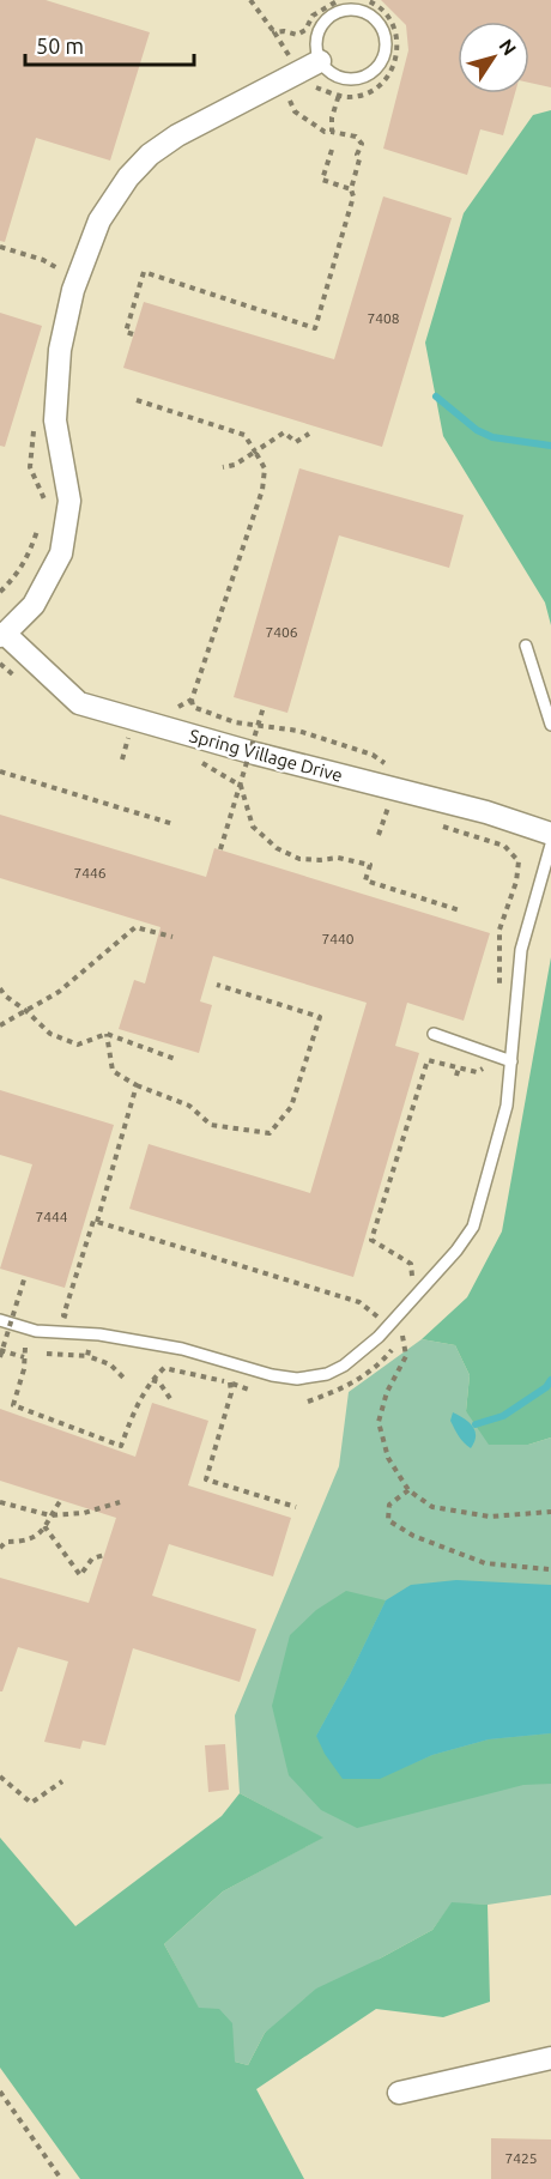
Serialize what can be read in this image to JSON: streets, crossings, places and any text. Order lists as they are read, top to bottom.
{
  "streets": {
    "street": ["Spring Village Drive"]
  },
  "house_numbers": [
    "7408",
    "7406",
    "7446",
    "7440",
    "7444",
    "7425"
  ],
  "scale_bar": "50 m",
  "north": "top right"
}
